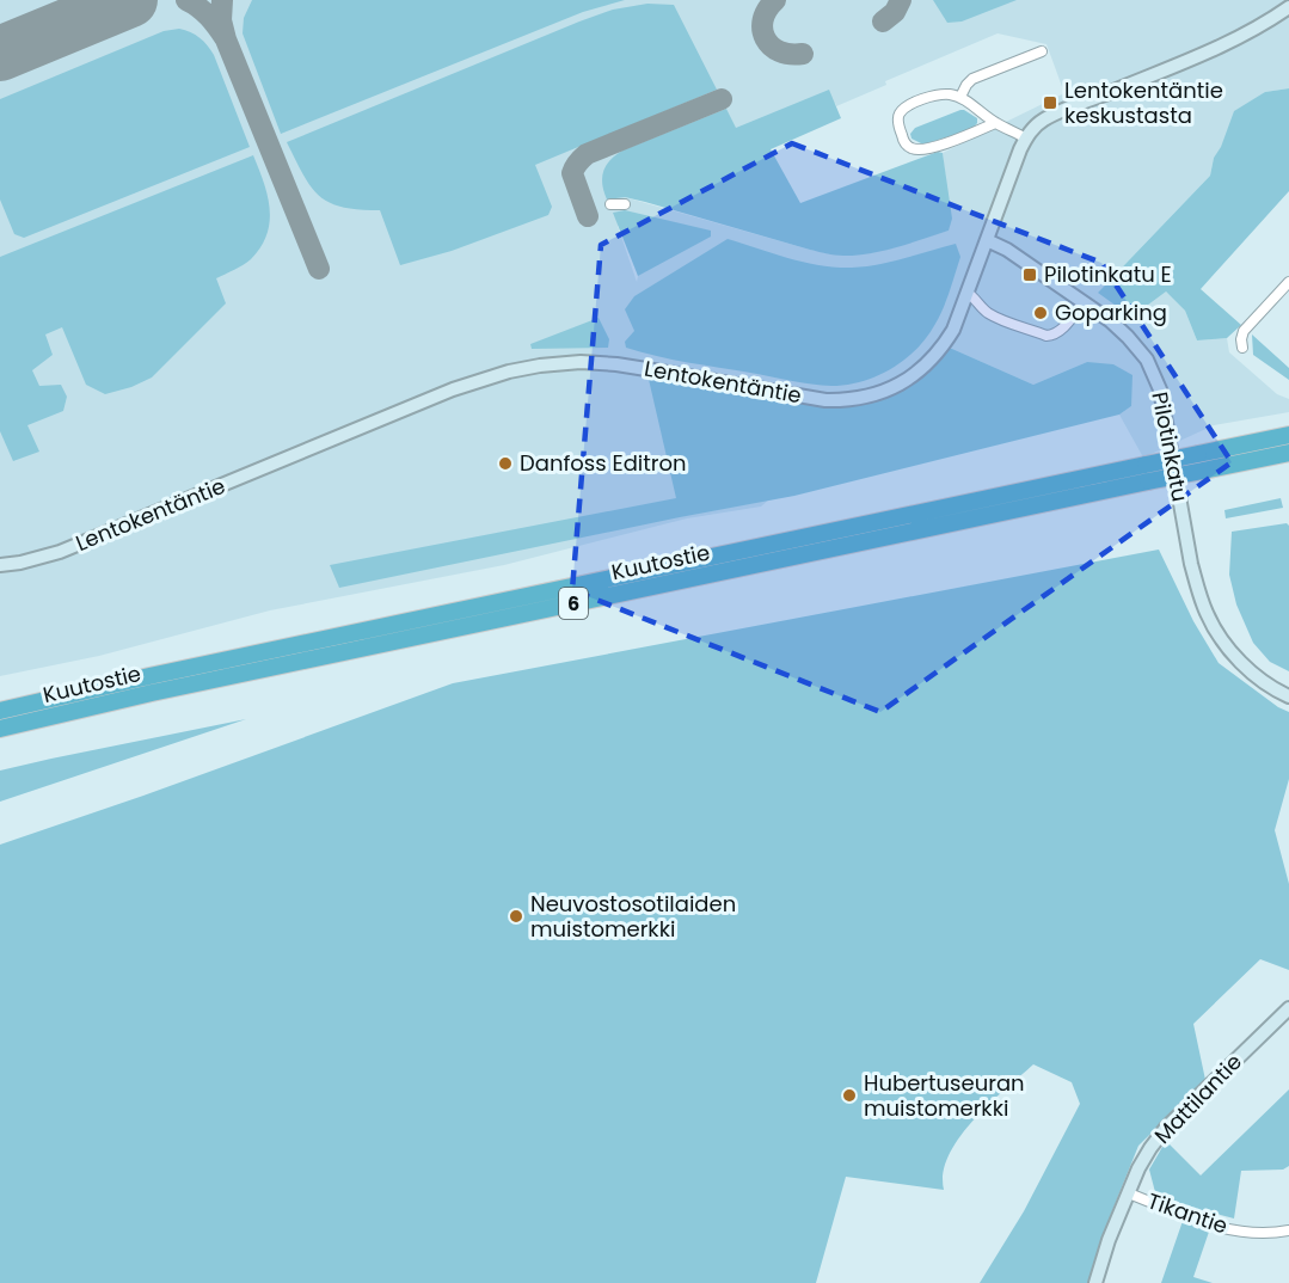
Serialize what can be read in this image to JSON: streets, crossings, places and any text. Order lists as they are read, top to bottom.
{
  "streets": {
    "highway": ["Kuutostie", "6"],
    "street": [
      "Lentokentäntie",
      "Pilotinkatu",
      "Mattilantie",
      "Tikantie"
    ]
  },
  "crossings": [
    ["Lentokentäntie", "Pilotinkatu"],
    ["Mattilantie", "Tikantie"]
  ],
  "places": {
    "transit": ["Lentokentäntie keskustasta", "Pilotinkatu E"],
    "other": [
      "Goparking",
      "Danfoss Editron",
      "Neuvostosotilaiden muistomerkki",
      "Hubertuseuran muistomerkki"
    ]
  }
}
